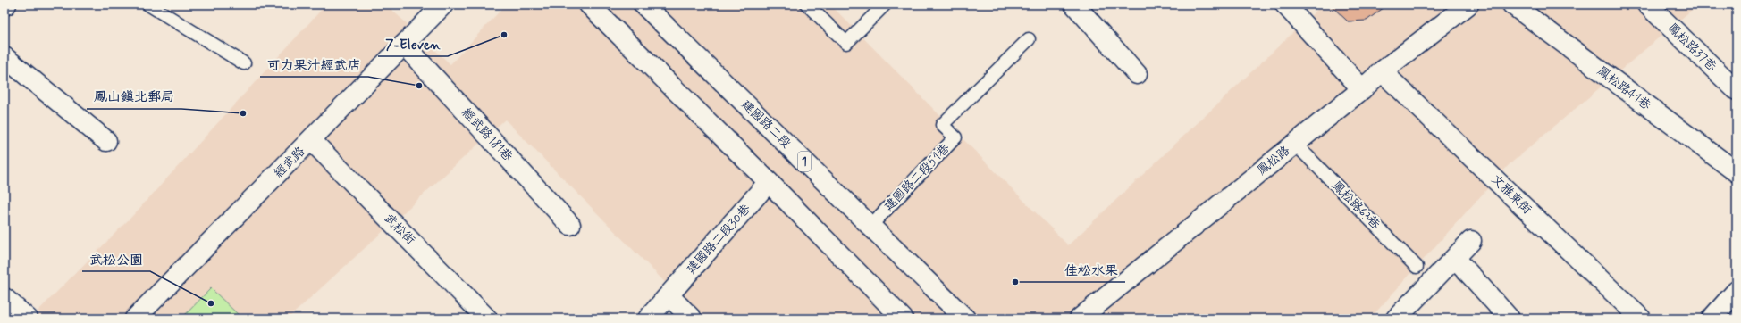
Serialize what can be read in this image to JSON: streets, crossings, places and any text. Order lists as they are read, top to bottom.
{
  "streets": {
    "street": [
      "鳳松路37巷",
      "鳳松路41巷",
      "建國路二段",
      "經武路181巷",
      "鳳松路",
      "1",
      "經武路",
      "文雅東街",
      "武松街",
      "建國路二段30巷"
    ],
    "lane": ["建國路二段51巷", "鳳松路63巷"]
  },
  "crossings": [
    ["建國路二段", "建國路二段51巷"],
    ["經武路181巷", "經武路"],
    ["鳳松路", "文雅東街"],
    ["鳳松路", "鳳松路63巷"],
    ["經武路", "武松街"]
  ],
  "places": [
    "7-Eleven",
    "可力果汁經武店",
    "鳳山鎮北郵局",
    "佳松水果",
    "武松公園"
  ]
}
